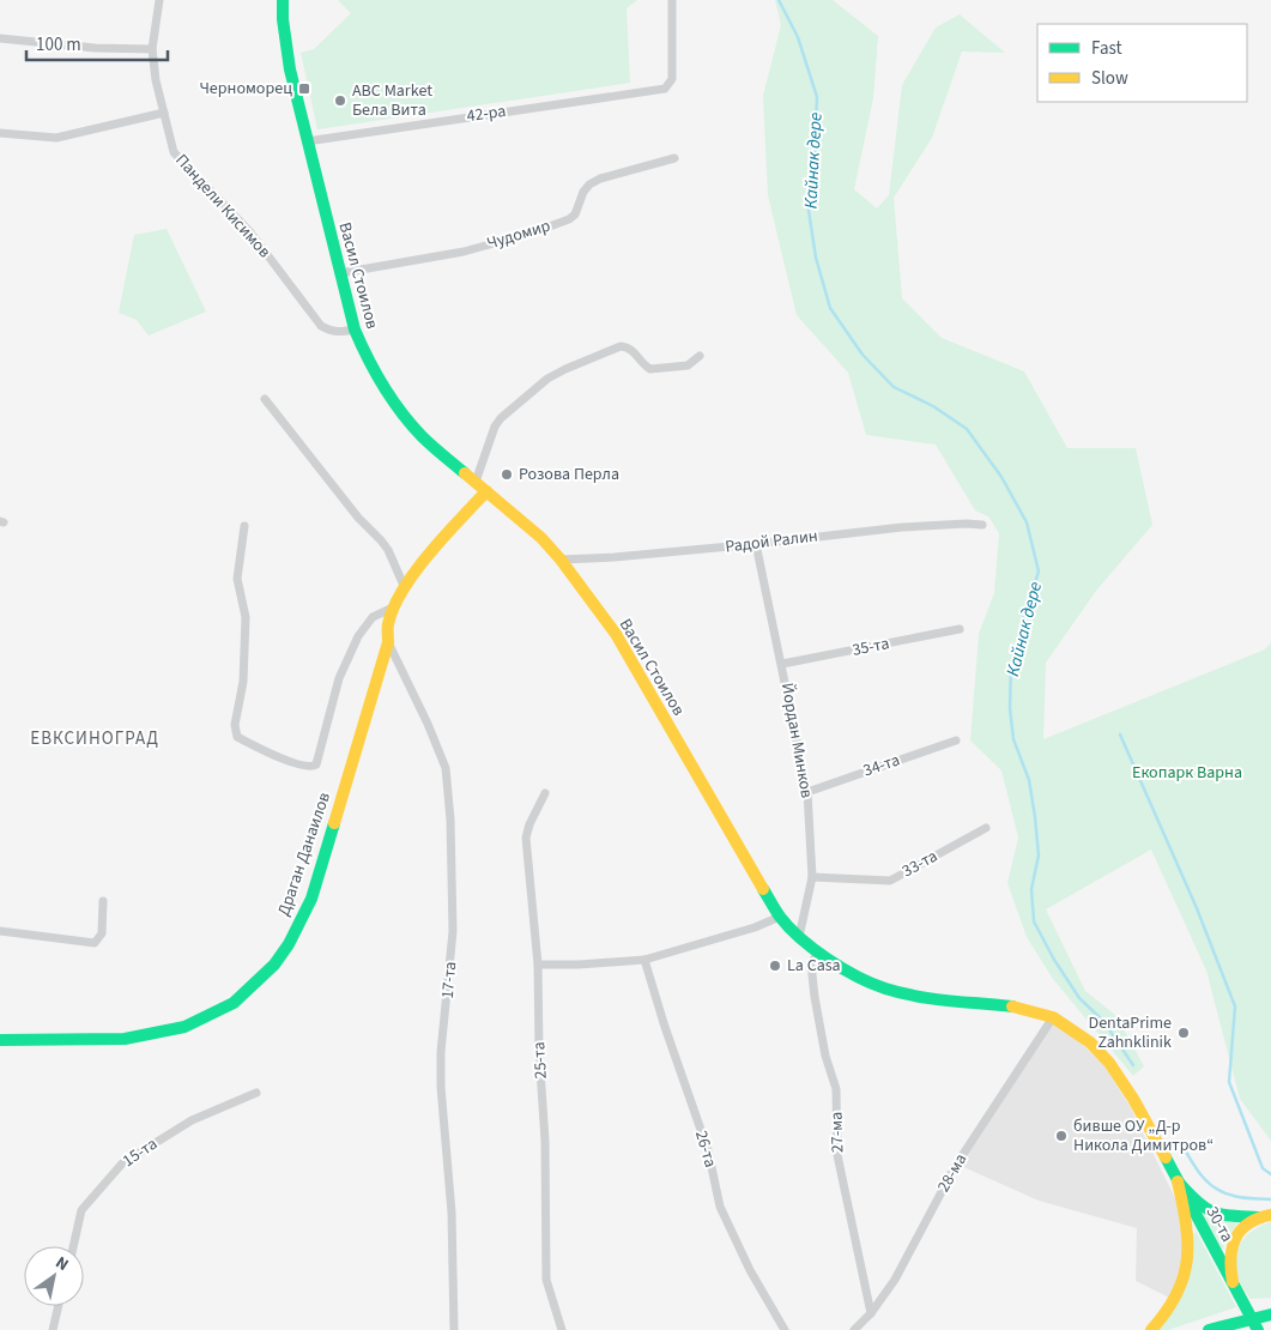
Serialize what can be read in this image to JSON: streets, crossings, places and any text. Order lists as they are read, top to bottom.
{
  "streets": {
    "main road": ["Васил Стоилов", "Драган Данаилов", "30-та"],
    "street": [
      "42-ра",
      "Пандели Кисимов",
      "Чудомир",
      "Радой Ралин",
      "35-та",
      "Йордан Минков",
      "34-та",
      "33-та",
      "17-та",
      "25-та",
      "27-ма",
      "26-та",
      "15-та",
      "28-ма"
    ]
  },
  "crossings": [
    ["42-ра", "Васил Стоилов"],
    ["Пандели Кисимов", "Васил Стоилов"],
    ["Чудомир", "Васил Стоилов"],
    ["Васил Стоилов", "Радой Ралин"],
    ["Васил Стоилов", "Йордан Минков"],
    ["Васил Стоилов", "Драган Данаилов"],
    ["Васил Стоилов", "27-ма"],
    ["Васил Стоилов", "28-ма"],
    ["Васил Стоилов", "30-та"],
    ["Радой Ралин", "Йордан Минков"],
    ["35-та", "Йордан Минков"],
    ["Йордан Минков", "34-та"],
    ["Йордан Минков", "33-та"],
    ["Драган Данаилов", "17-та"],
    ["27-ма", "28-ма"]
  ],
  "districts": ["ЕВКСИНОГРАД"],
  "water": ["Кайнак дере"],
  "parks": ["Екопарк Варна"],
  "places": {
    "transit": ["Черноморец"],
    "other": [
      "ABC Market Бела Вита",
      "Розова Перла",
      "La Casa",
      "DentaPrime Zahnklinik",
      "бивше ОУ „Д-р Никола Димитров“"
    ]
  },
  "legend": ["Fast", "Slow"],
  "scale_bar": "100 m",
  "north": "top right"
}
